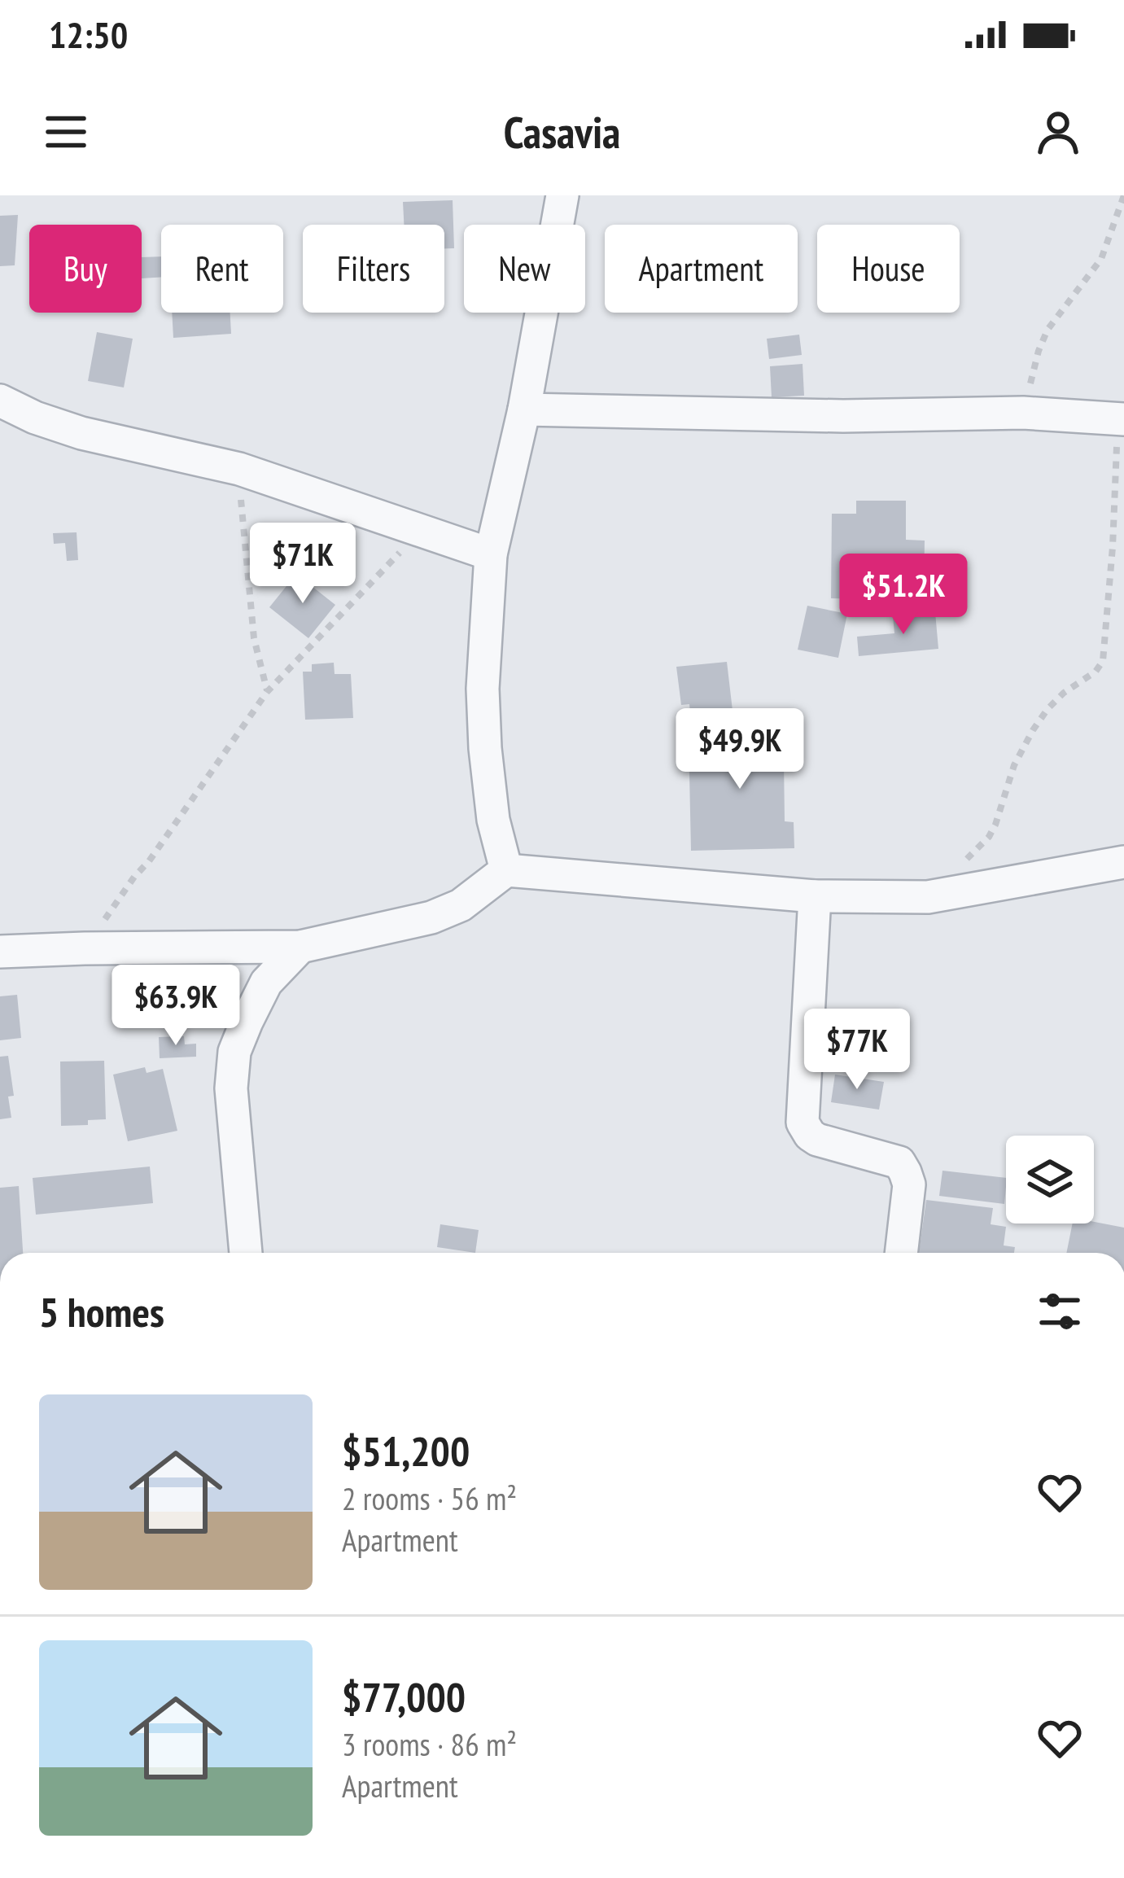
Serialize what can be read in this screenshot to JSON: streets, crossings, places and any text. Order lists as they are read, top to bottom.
{
  "page": {
    "status": "12:50",
    "header": "Casavia",
    "chip": [
      "Buy",
      "Rent",
      "Filters",
      "New",
      "Apartment",
      "House"
    ],
    "price": [
      "$71K",
      "$51.2K",
      "$49.9K",
      "$63.9K",
      "$77K"
    ],
    "heading": "5 homes",
    "list": [
      {
        "name": "$51,200",
        "note": "2 rooms · 56 m² · Apartment"
      },
      {
        "name": "$77,000",
        "note": "3 rooms · 86 m² · Apartment"
      }
    ]
  }
}
